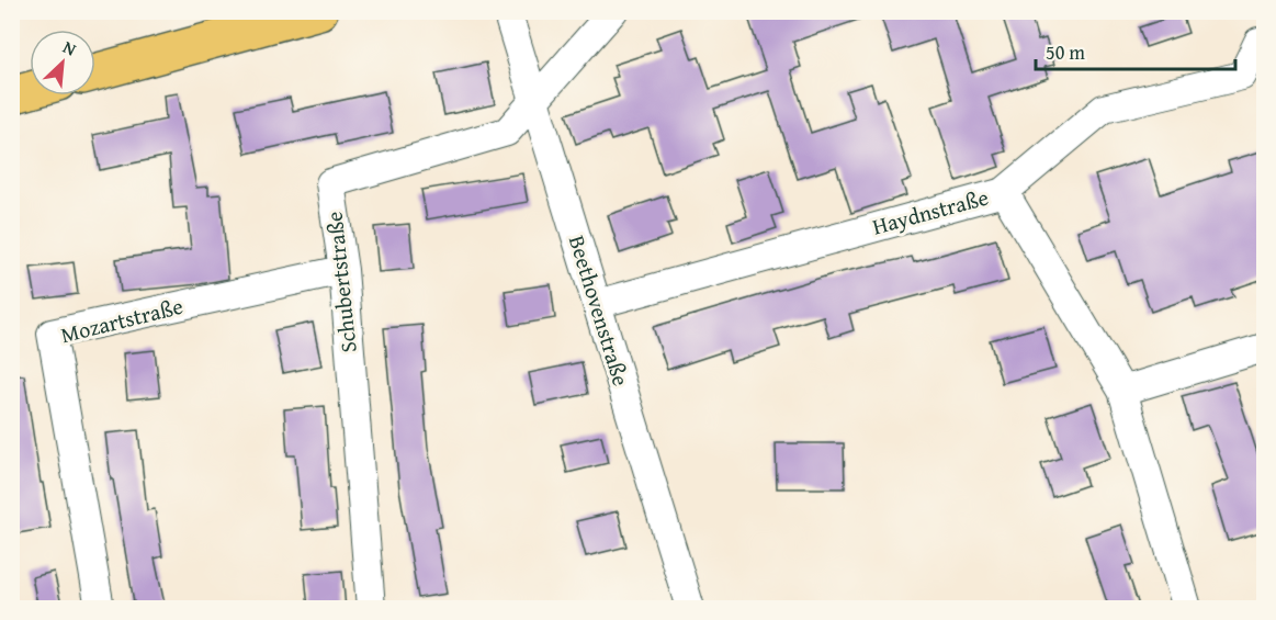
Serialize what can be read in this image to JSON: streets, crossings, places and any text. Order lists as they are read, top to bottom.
{
  "streets": {
    "street": [
      "Haydnstraße",
      "Schubertstraße",
      "Beethovenstraße",
      "Mozartstraße"
    ]
  },
  "crossings": [
    ["Haydnstraße", "Beethovenstraße"],
    ["Schubertstraße", "Beethovenstraße"],
    ["Schubertstraße", "Mozartstraße"]
  ],
  "scale_bar": "50 m",
  "north": "top right"
}
